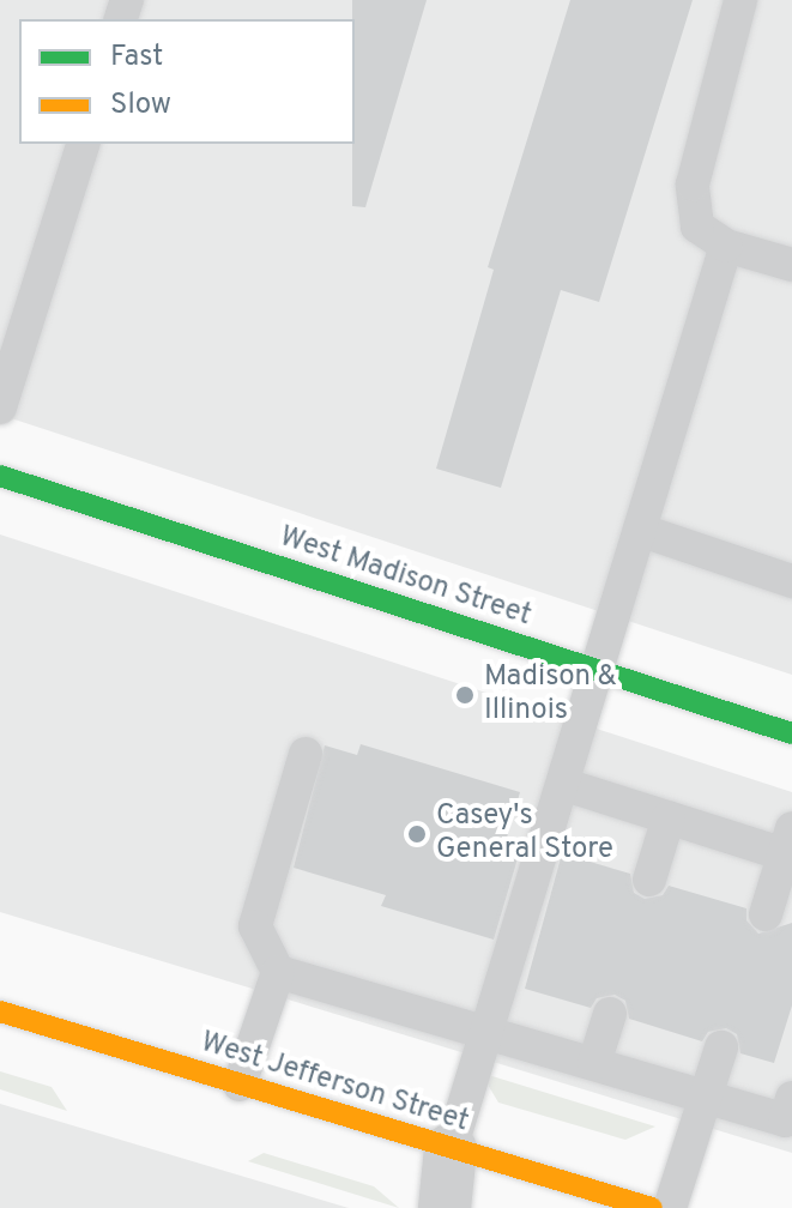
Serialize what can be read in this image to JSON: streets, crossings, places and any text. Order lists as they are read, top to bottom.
{
  "streets": {
    "main road": ["West Madison Street", "West Jefferson Street"]
  },
  "places": ["Madison & Illinois", "Casey's General Store"],
  "legend": ["Fast", "Slow"]
}
